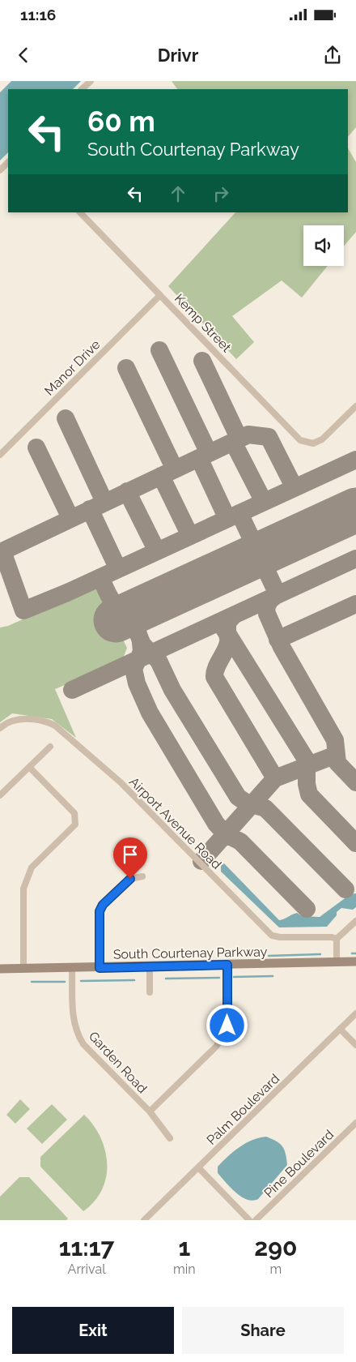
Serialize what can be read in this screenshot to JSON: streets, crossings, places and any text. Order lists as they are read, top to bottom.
{
  "streets": {
    "main road": ["South Courtenay Parkway"],
    "street": [
      "Kemp Street",
      "Manor Drive",
      "Airport Avenue Road",
      "Garden Road",
      "Palm Boulevard",
      "Pine Boulevard"
    ]
  },
  "crossings": [
    ["Kemp Street", "Manor Drive"],
    ["South Courtenay Parkway", "Garden Road"]
  ],
  "page": {
    "status": "11:16",
    "header": "Drivr",
    "turn": ["60 m", "South Courtenay Parkway"],
    "eta": [
      "11:17",
      "Arrival",
      "1",
      "min",
      "290",
      "m"
    ],
    "buttons": ["Exit", "Share"]
  }
}
